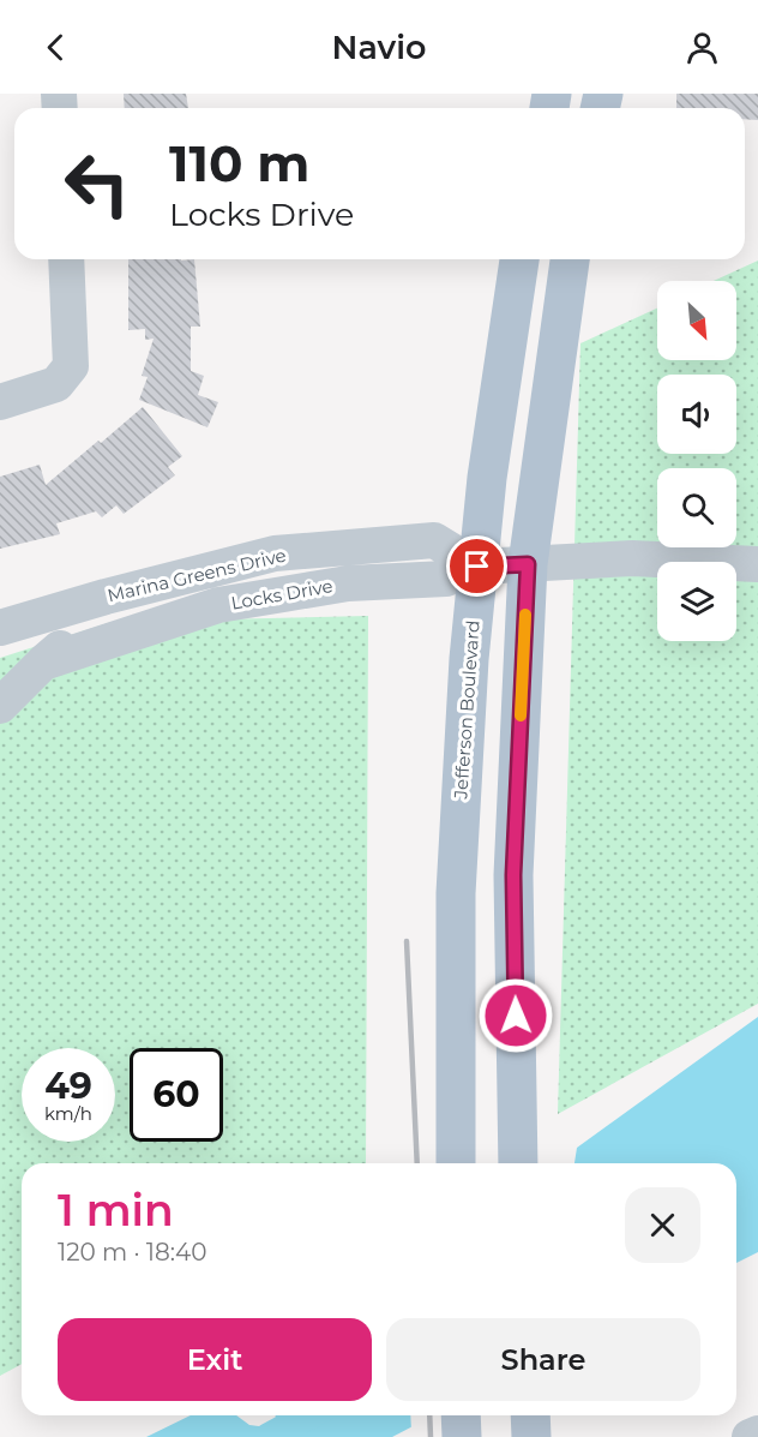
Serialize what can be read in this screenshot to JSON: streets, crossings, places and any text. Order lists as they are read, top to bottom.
{
  "streets": {
    "main road": ["Jefferson Boulevard"],
    "street": ["Marina Greens Drive", "Locks Drive"]
  },
  "crossings": [
    ["Marina Greens Drive", "Locks Drive"],
    ["Marina Greens Drive", "Jefferson Boulevard"],
    ["Locks Drive", "Jefferson Boulevard"]
  ],
  "north": "bottom right",
  "page": {
    "header": "Navio",
    "turn": ["110 m", "Locks Drive"],
    "speed": "49 km/h",
    "limit": "60",
    "heading": ["1 min", "120 m · 18:40"],
    "buttons": ["Exit", "Share"]
  }
}
